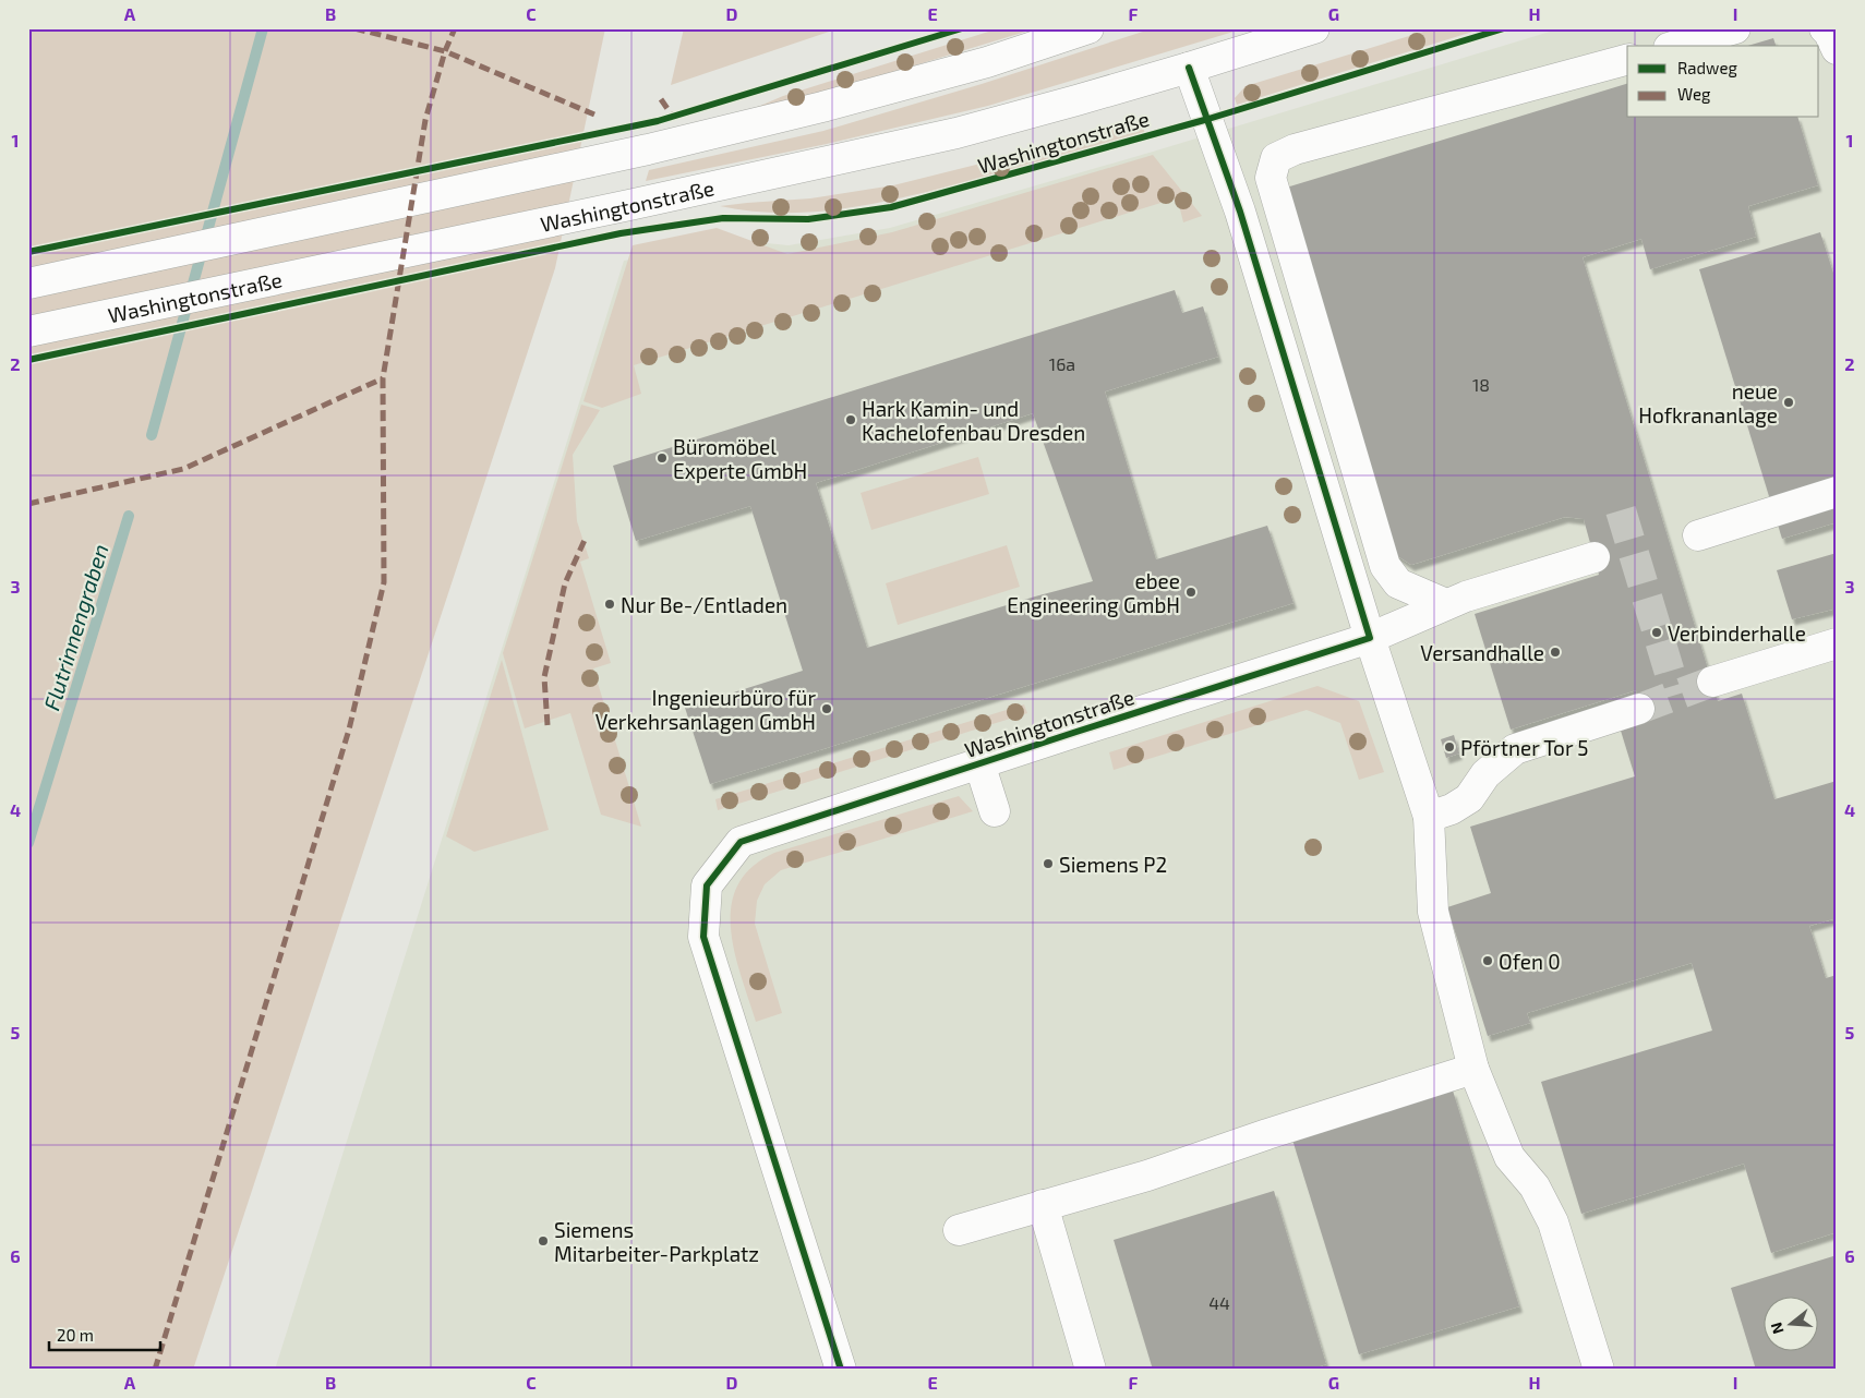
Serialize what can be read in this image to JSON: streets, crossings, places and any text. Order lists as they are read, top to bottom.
{
  "streets": {
    "main road": ["Washingtonstraße"]
  },
  "water": ["Flutrinnengraben"],
  "places": [
    "neue Hofkrananlage",
    "Hark Kamin- und Kachelofenbau Dresden",
    "Büromöbel Experte GmbH",
    "ebee Engineering GmbH",
    "Nur Be-/Entladen",
    "Verbinderhalle",
    "Versandhalle",
    "Ingenieurbüro für Verkehrsanlagen GmbH",
    "Pförtner Tor 5",
    "Siemens P2",
    "Ofen 0",
    "Siemens Mitarbeiter-Parkplatz"
  ],
  "house_numbers": ["16a", "18", "44"],
  "legend": ["Radweg", "Weg"],
  "scale_bar": "20 m",
  "north": "left",
  "grid": {
    "columns": [
      "A",
      "B",
      "C",
      "D",
      "E",
      "F",
      "G",
      "H",
      "I"
    ],
    "rows": [
      "1",
      "2",
      "3",
      "4",
      "5",
      "6"
    ]
  }
}
